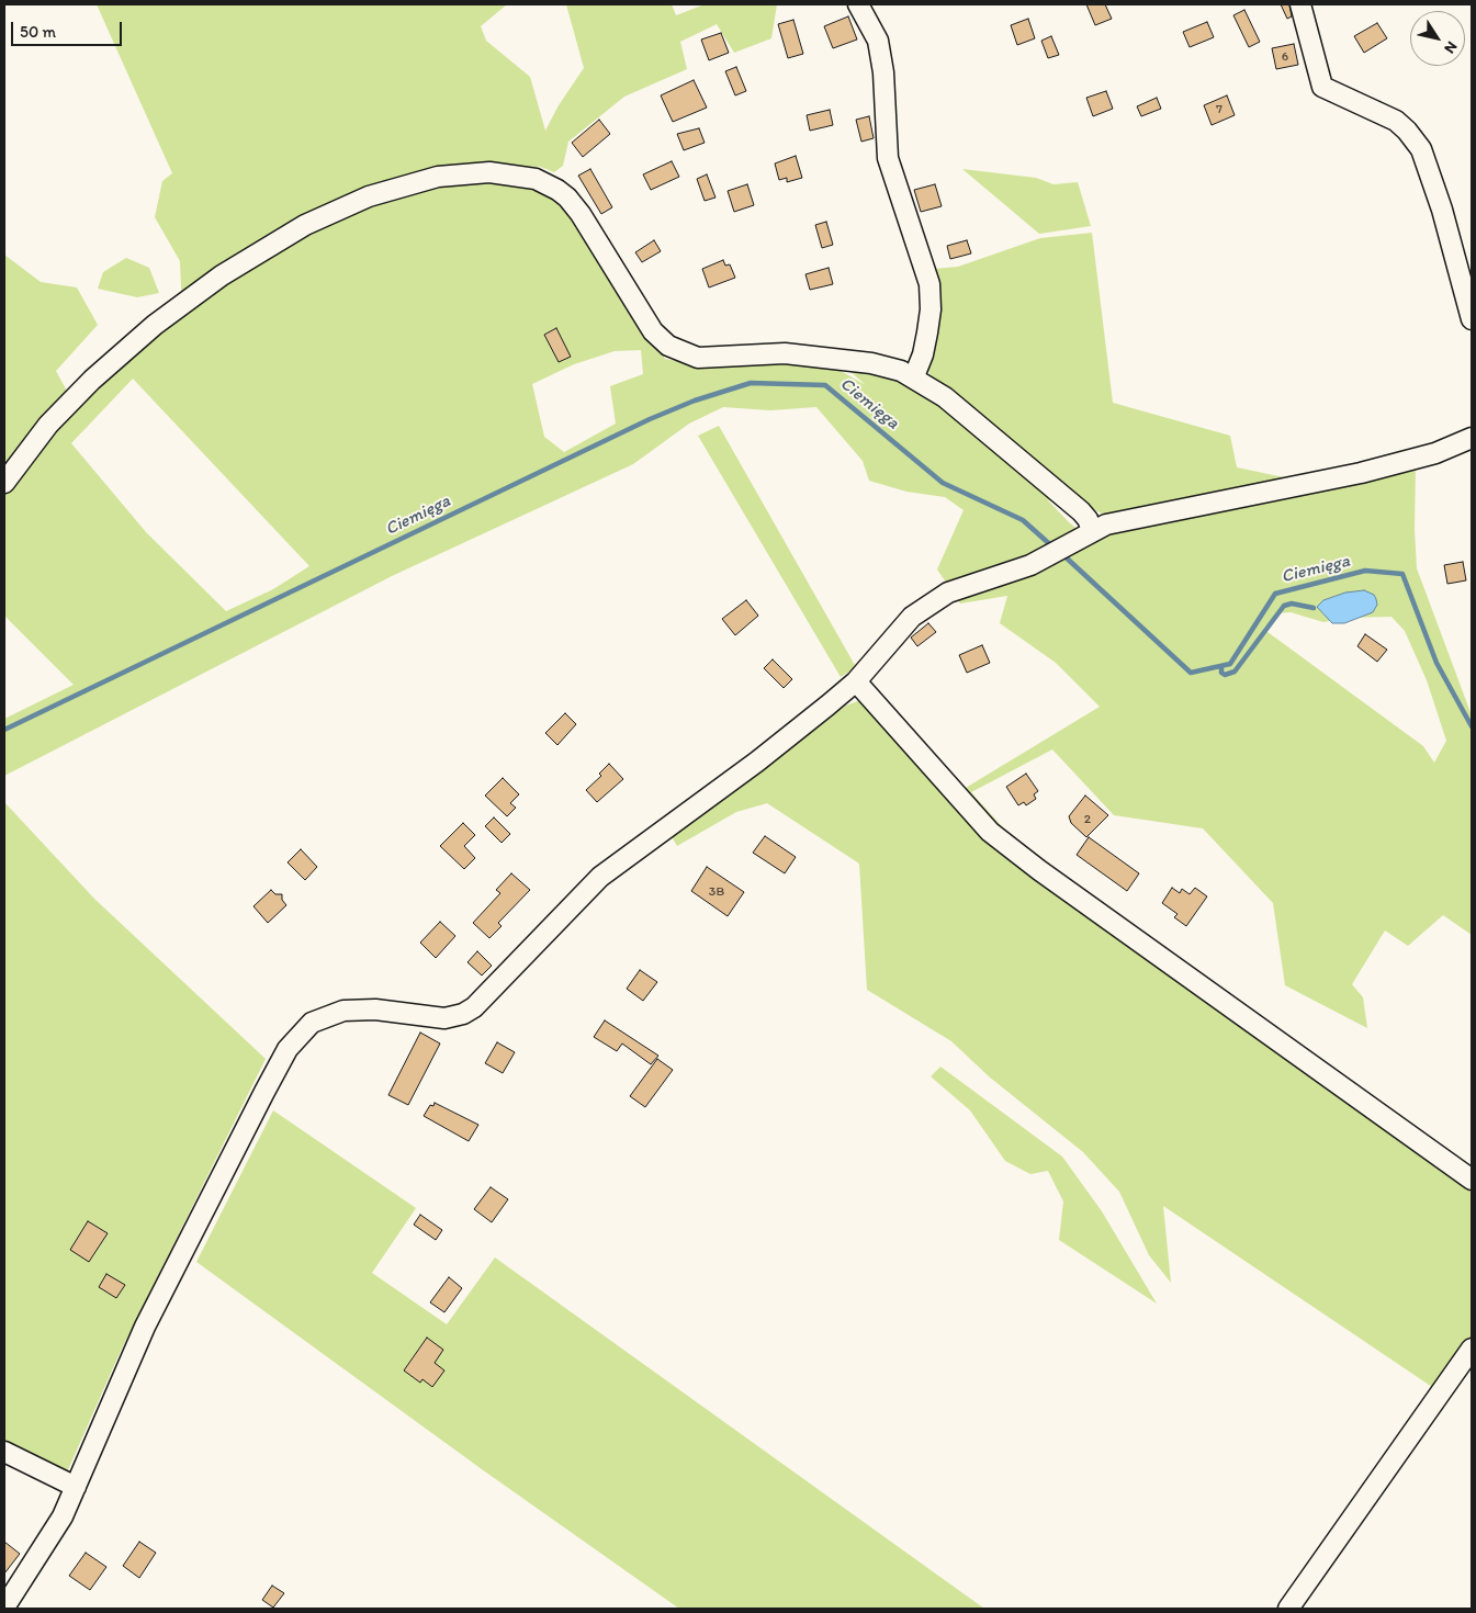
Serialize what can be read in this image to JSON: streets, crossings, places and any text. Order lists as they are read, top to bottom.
{
  "water": ["Ciemięga"],
  "house_numbers": [
    "6",
    "7",
    "2",
    "3B"
  ],
  "scale_bar": "50 m",
  "north": "bottom right"
}
